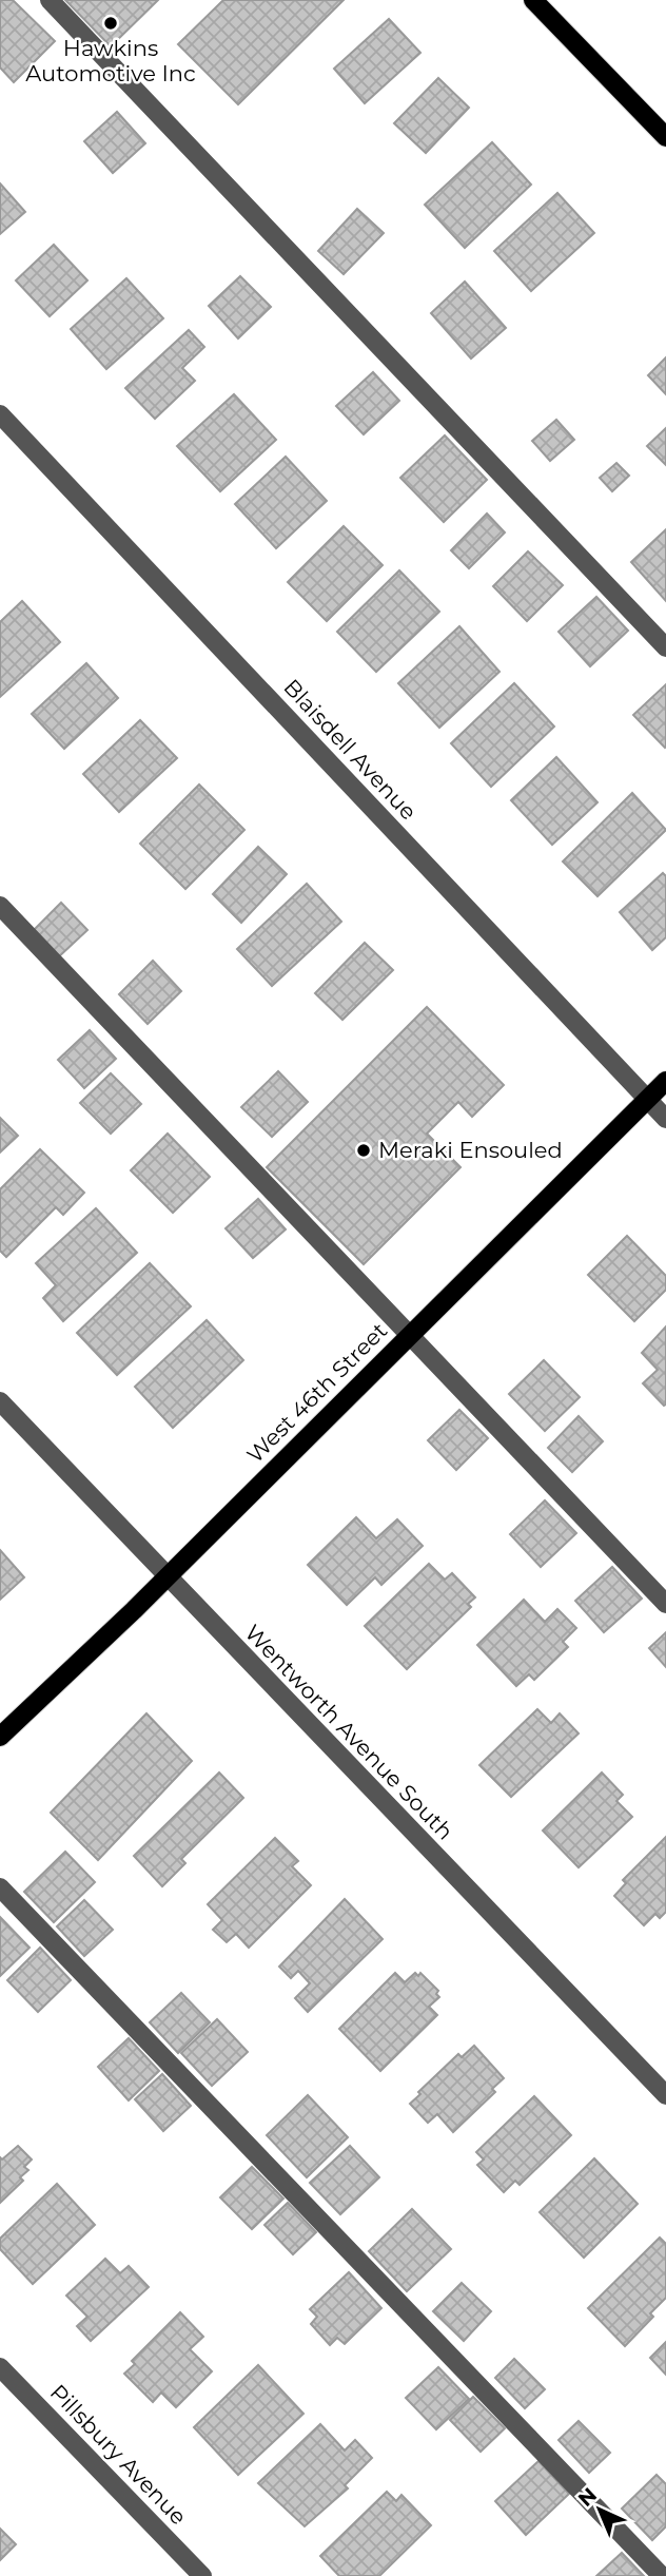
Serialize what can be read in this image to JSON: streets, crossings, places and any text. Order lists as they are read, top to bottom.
{
  "streets": {
    "main road": ["West 46th Street"],
    "street": ["Blaisdell Avenue", "Wentworth Avenue South", "Pillsbury Avenue"]
  },
  "crossings": [
    ["Blaisdell Avenue", "West 46th Street"],
    ["West 46th Street", "Wentworth Avenue South"]
  ],
  "places": ["Hawkins Automotive Inc", "Meraki Ensouled"],
  "north": "top left"
}
